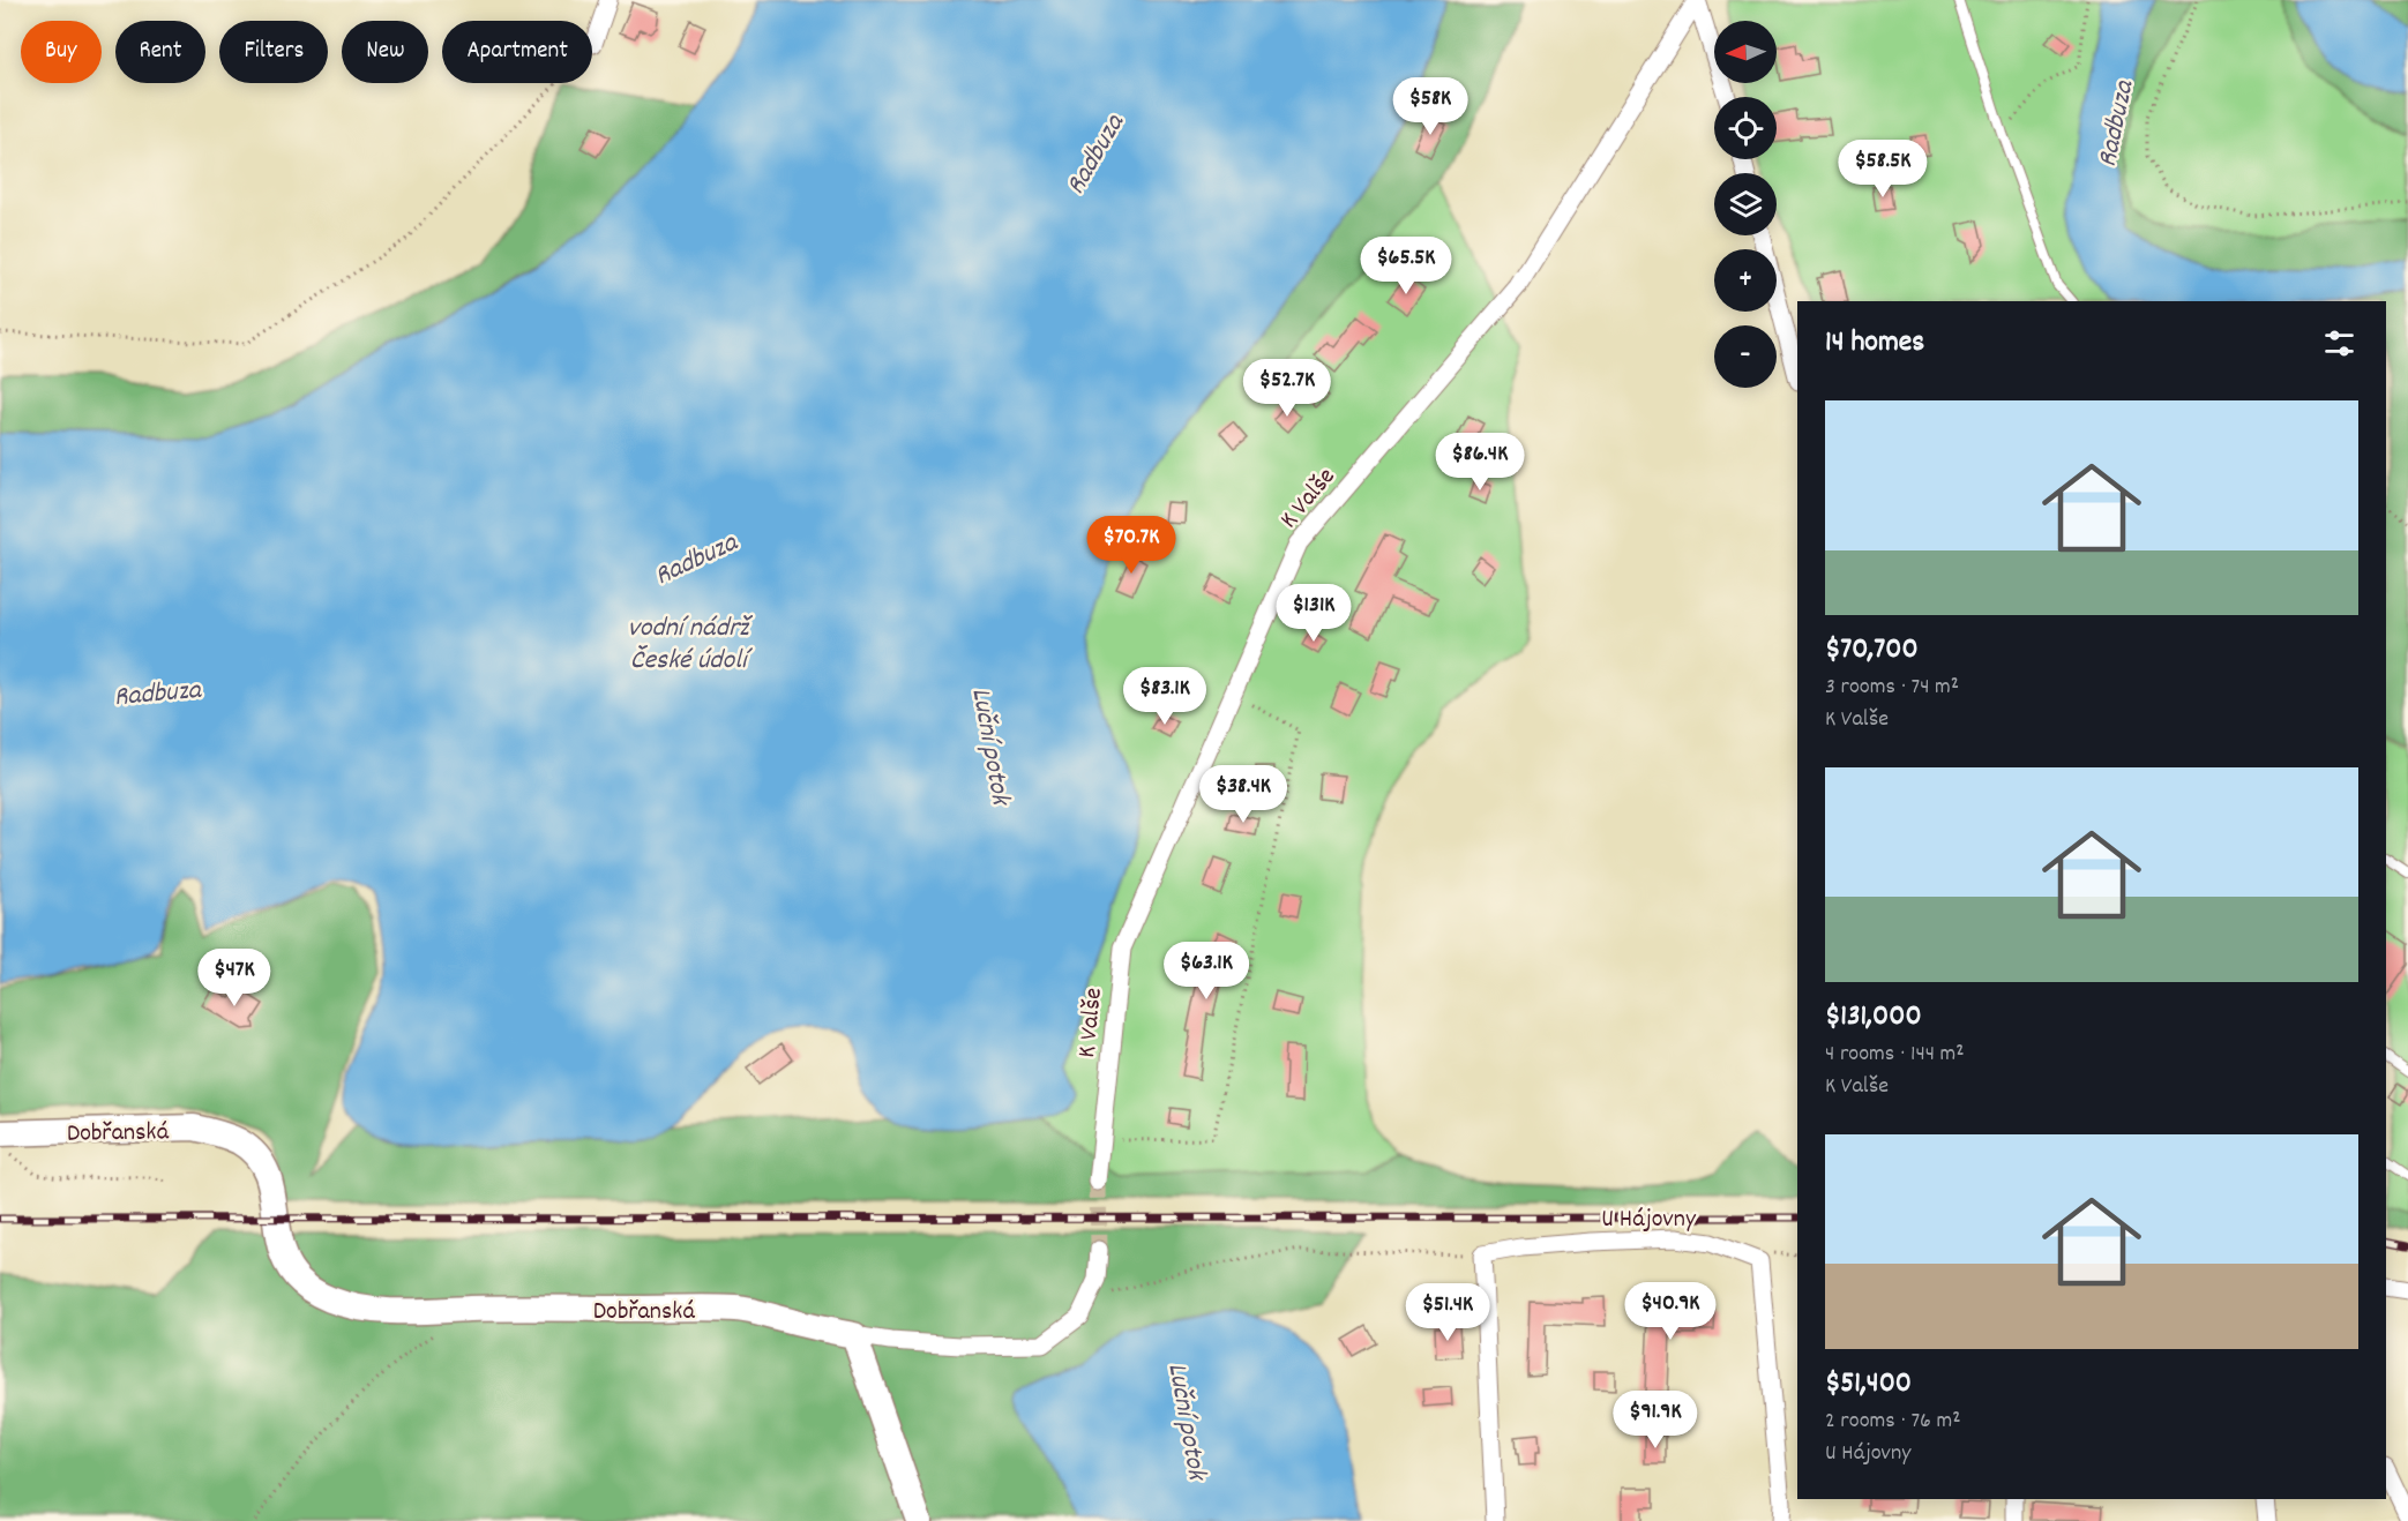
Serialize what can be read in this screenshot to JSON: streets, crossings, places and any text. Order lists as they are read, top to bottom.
{
  "streets": {
    "street": ["K Valše", "Dobřanská", "U Hájovny"]
  },
  "water": ["Radbuza", "vodní nádrž České údolí", "Luční potok"],
  "north": "left",
  "page": {
    "map_buttons": ["+", "−"],
    "chip": [
      "Buy",
      "Rent",
      "Filters",
      "New",
      "Apartment"
    ],
    "price": [
      "$58K",
      "$58.5K",
      "$65.5K",
      "$52.7K",
      "$86.4K",
      "$70.7K",
      "$131K",
      "$83.1K",
      "$38.4K",
      "$63.1K",
      "$47K",
      "$40.9K",
      "$51.4K",
      "$91.9K"
    ],
    "heading": "14 homes",
    "list": [
      {
        "name": "$70,700",
        "note": "3 rooms · 74 m² · K Valše"
      },
      {
        "name": "$131,000",
        "note": "4 rooms · 144 m² · K Valše"
      },
      {
        "name": "$51,400",
        "note": "2 rooms · 76 m² · U Hájovny"
      }
    ]
  }
}
